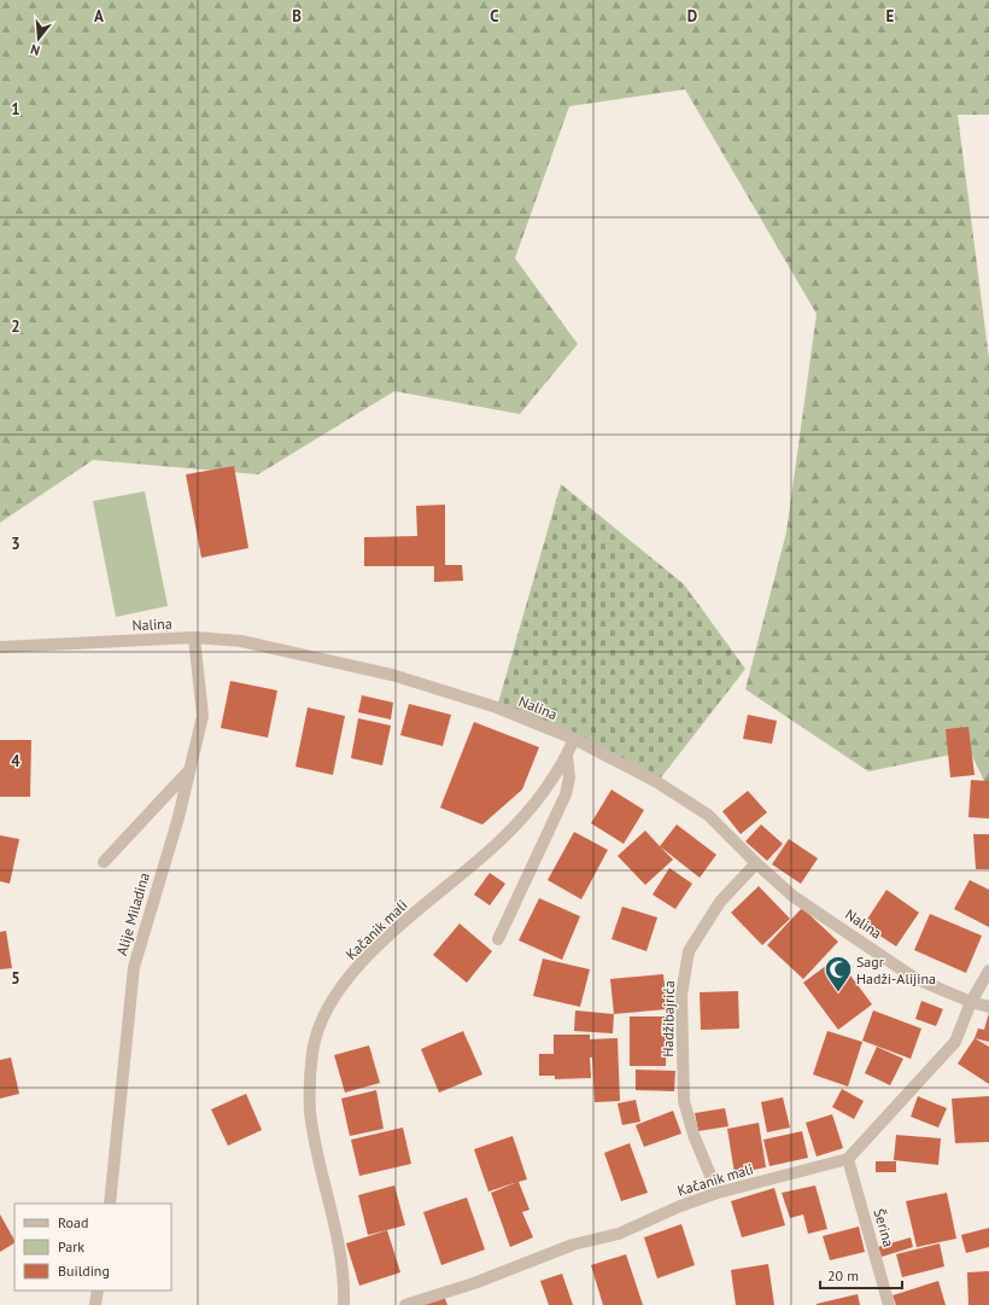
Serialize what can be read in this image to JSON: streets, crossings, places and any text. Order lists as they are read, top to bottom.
{
  "streets": {
    "street": [
      "Nalina",
      "Alije Miladina",
      "Kačanik mali",
      "Hadžibajrića",
      "Šerina"
    ]
  },
  "crossings": [
    ["Nalina", "Alije Miladina"],
    ["Nalina", "Kačanik mali"],
    ["Nalina", "Hadžibajrića"],
    ["Kačanik mali", "Hadžibajrića"],
    ["Kačanik mali", "Šerina"]
  ],
  "places": {
    "mosque": ["Sagr Hadži-Alijina"]
  },
  "legend": ["Road", "Park", "Building"],
  "scale_bar": "20 m",
  "north": "bottom",
  "grid": {
    "columns": [
      "A",
      "B",
      "C",
      "D",
      "E"
    ],
    "rows": [
      "1",
      "2",
      "3",
      "4",
      "5"
    ]
  }
}
